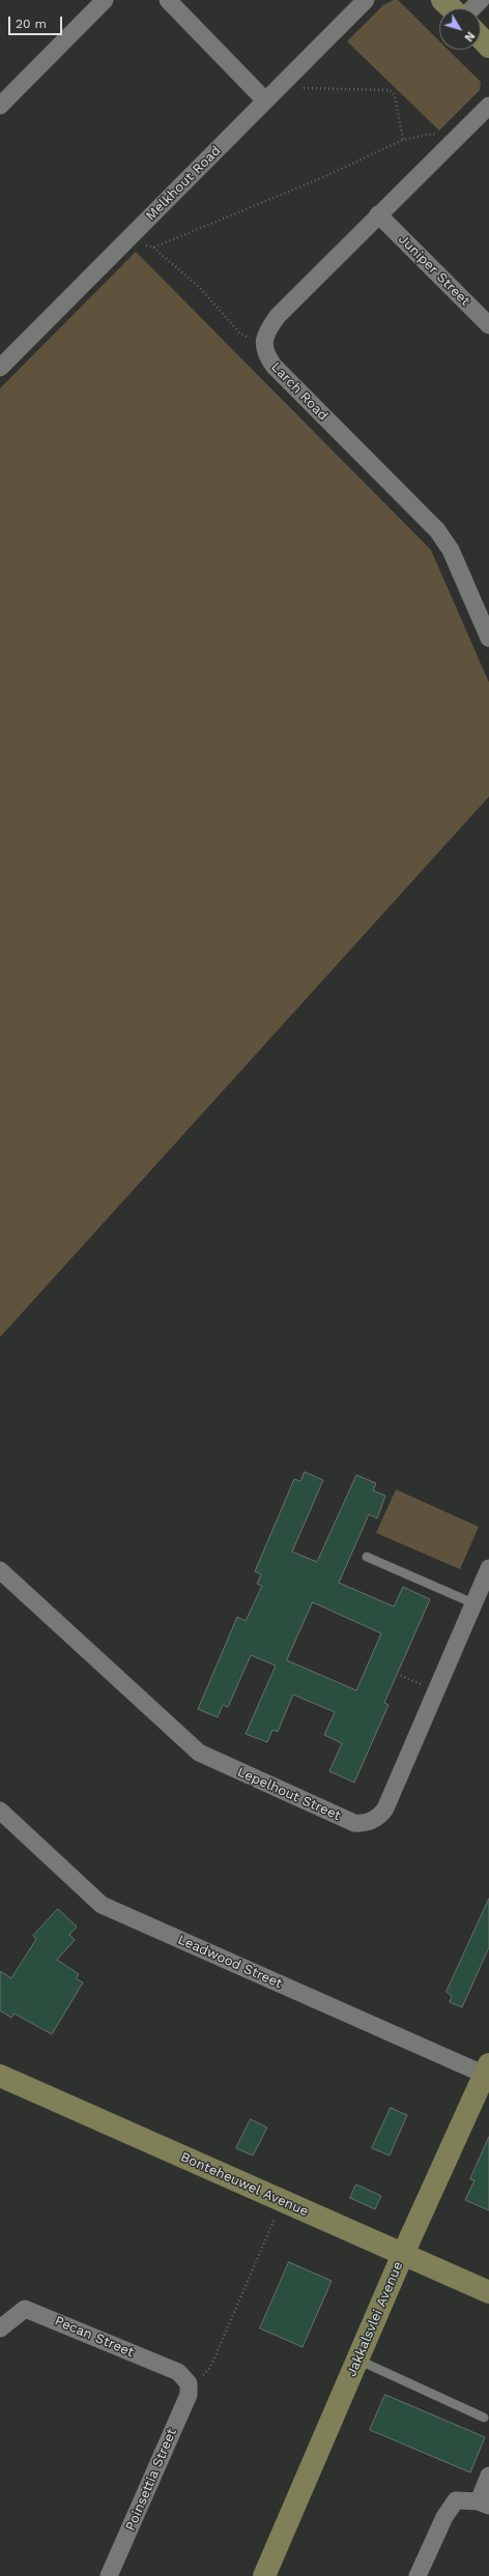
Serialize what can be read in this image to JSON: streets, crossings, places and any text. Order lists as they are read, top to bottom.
{
  "streets": {
    "street": [
      "Melkhout Road",
      "Juniper Street",
      "Larch Road",
      "Lepelhout Street",
      "Leadwood Street",
      "Bonteheuwel Avenue",
      "Jakkalsvlei Avenue",
      "Pecan Street",
      "Poinsettia Street"
    ]
  },
  "crossings": [
    ["Juniper Street", "Larch Road"],
    ["Leadwood Street", "Jakkalsvlei Avenue"],
    ["Bonteheuwel Avenue", "Jakkalsvlei Avenue"],
    ["Pecan Street", "Poinsettia Street"]
  ],
  "scale_bar": "20 m",
  "north": "bottom right"
}
